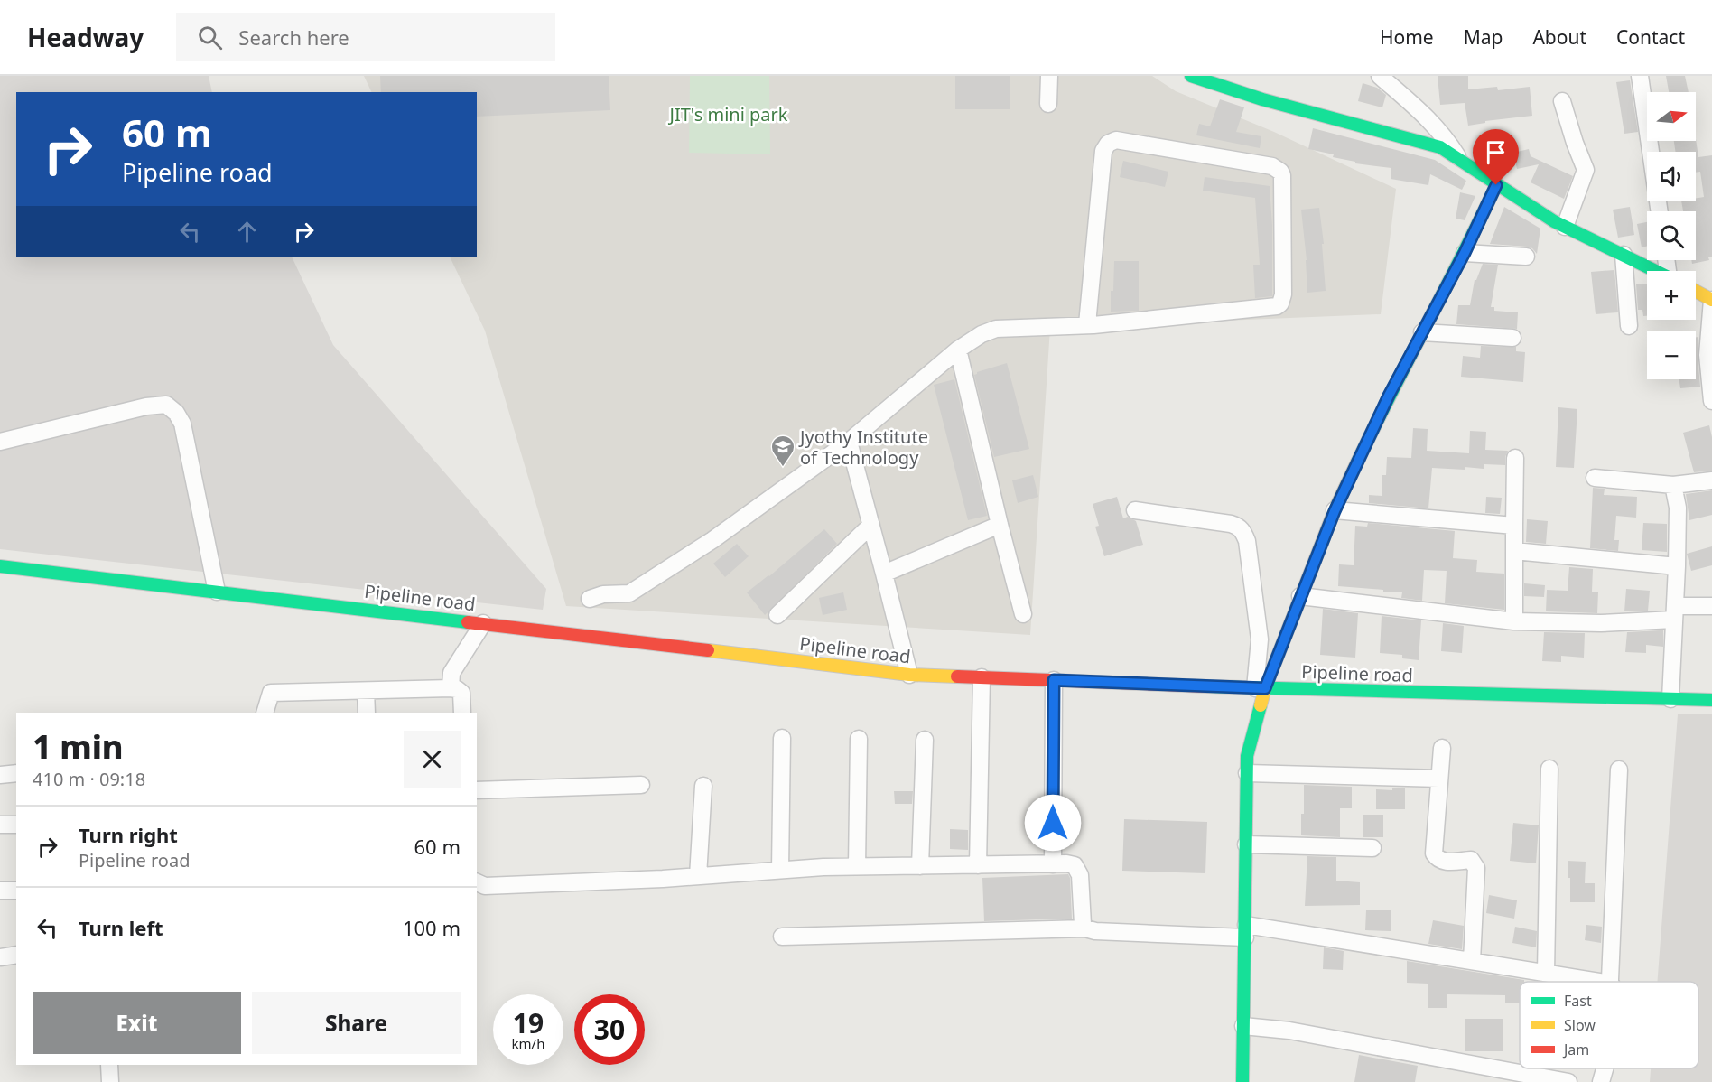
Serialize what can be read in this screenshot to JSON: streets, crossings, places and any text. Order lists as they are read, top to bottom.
{
  "streets": {
    "street": ["Pipeline road"]
  },
  "parks": ["JIT's mini park"],
  "places": {
    "school or university": ["Jyothy Institute of Technology"]
  },
  "legend": ["Fast", "Slow", "Jam"],
  "north": "right",
  "page": {
    "header": "Headway",
    "search": "Search here",
    "nav": [
      "Home",
      "Map",
      "About",
      "Contact"
    ],
    "map_buttons": ["+", "−"],
    "turn": ["60 m", "Pipeline road"],
    "heading": ["1 min", "410 m · 09:18"],
    "list": [
      {
        "name": "Turn right",
        "note": "Pipeline road",
        "value": "60 m"
      },
      {
        "name": "Turn left",
        "value": "100 m"
      }
    ],
    "buttons": ["Exit", "Share"],
    "speed": "19 km/h",
    "limit": "30"
  }
}
